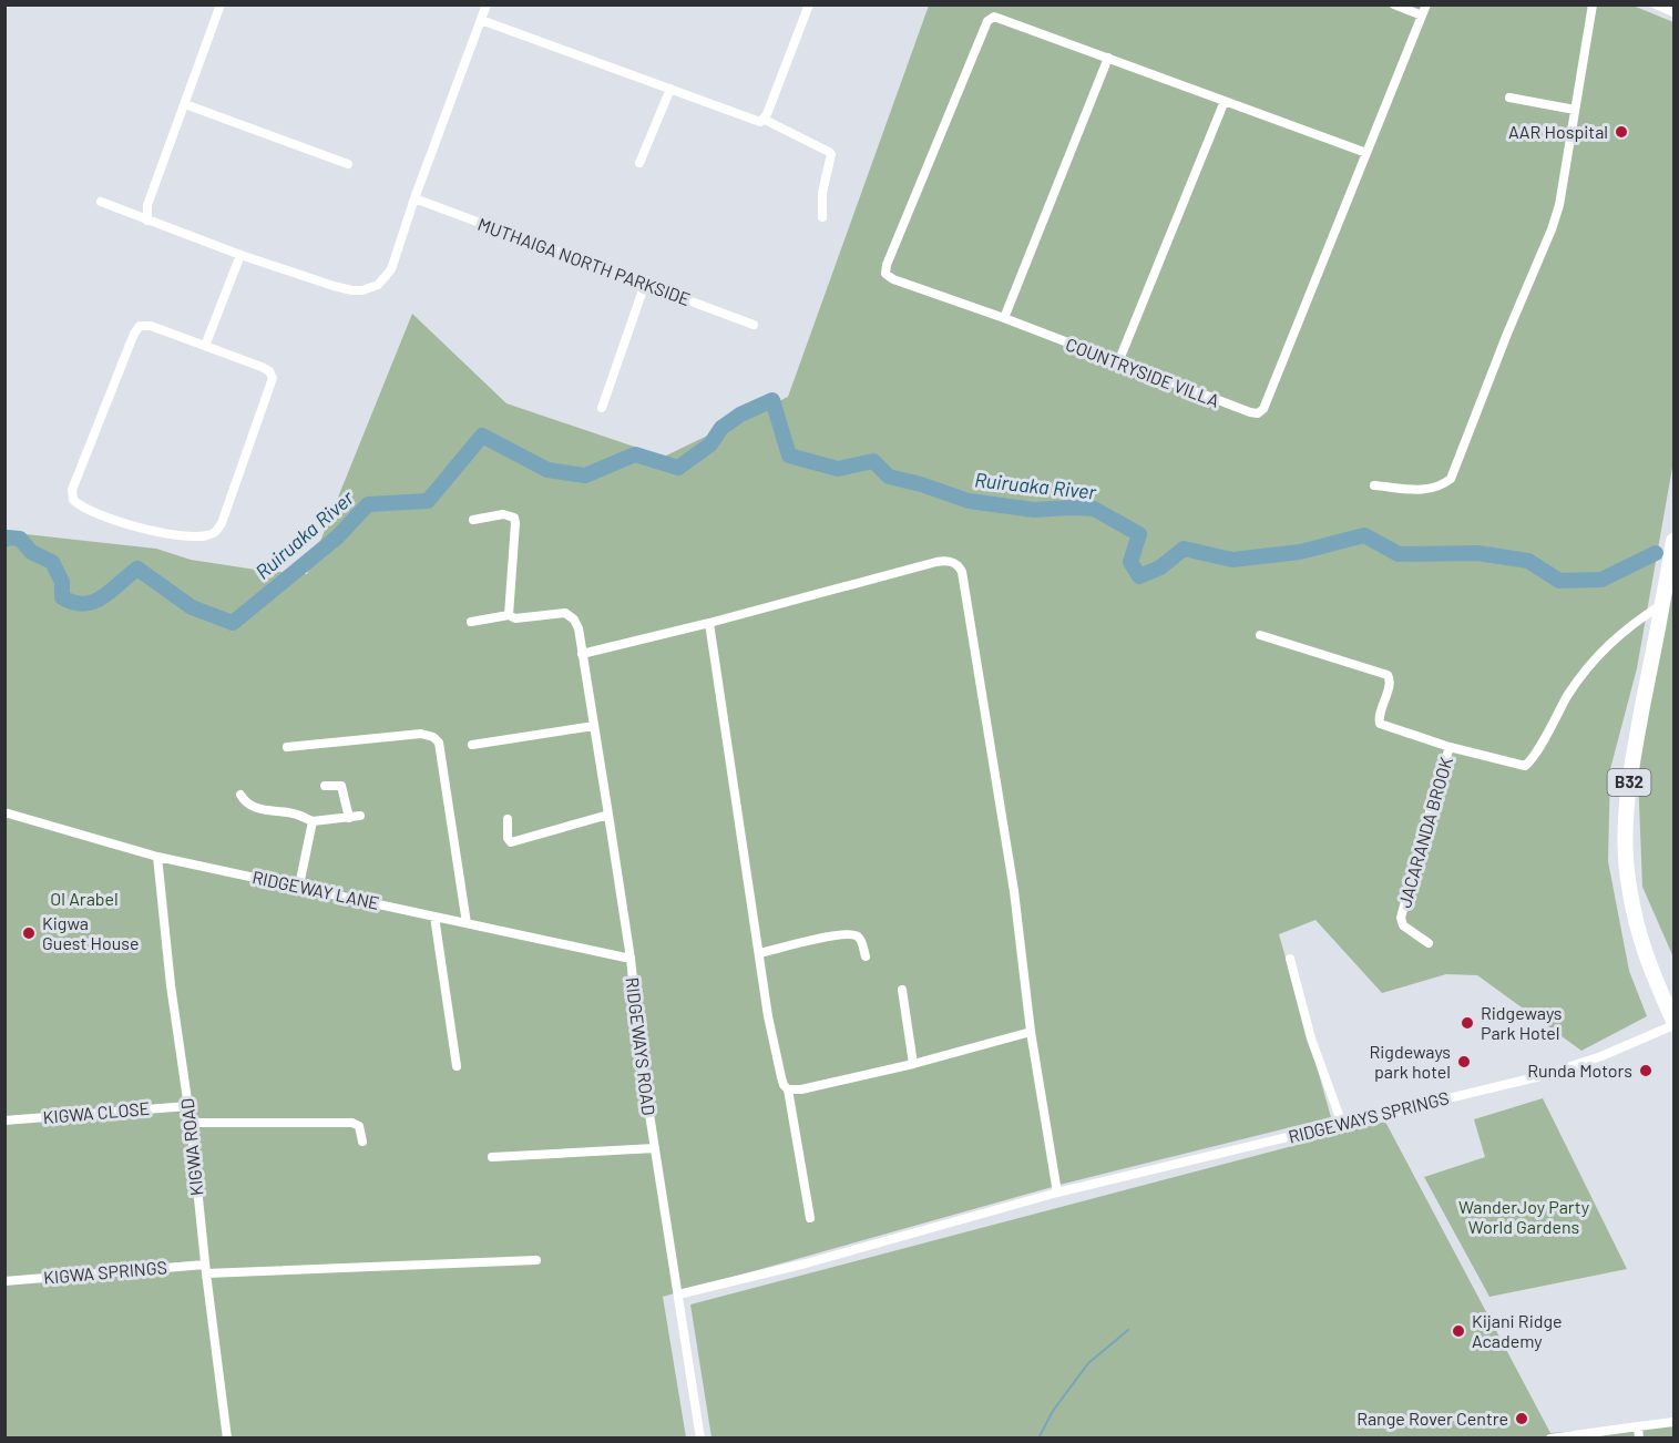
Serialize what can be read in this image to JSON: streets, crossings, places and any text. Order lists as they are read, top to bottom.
{
  "streets": {
    "highway": ["B32"],
    "street": [
      "MUTHAIGA NORTH PARKSIDE",
      "COUNTRYSIDE VILLA",
      "JACARANDA BROOK",
      "RIDGEWAY LANE",
      "RIDGEWAYS ROAD",
      "KIGWA CLOSE",
      "RIDGEWAYS SPRINGS",
      "KIGWA ROAD",
      "KIGWA SPRINGS"
    ]
  },
  "crossings": [
    ["B32", "JACARANDA BROOK"],
    ["RIDGEWAY LANE", "RIDGEWAYS ROAD"],
    ["RIDGEWAY LANE", "KIGWA ROAD"],
    ["RIDGEWAYS ROAD", "RIDGEWAYS SPRINGS"],
    ["KIGWA CLOSE", "KIGWA ROAD"],
    ["KIGWA ROAD", "KIGWA SPRINGS"]
  ],
  "water": ["Ruiruaka River"],
  "parks": ["Ol Arabel", "WanderJoy Party World Gardens"],
  "places": [
    "AAR Hospital",
    "Kigwa Guest House",
    "Ridgeways Park Hotel",
    "Rigdeways park hotel",
    "Runda Motors",
    "Kijani Ridge Academy",
    "Range Rover Centre"
  ]
}
